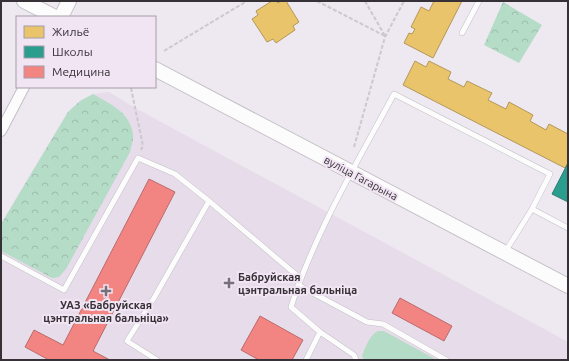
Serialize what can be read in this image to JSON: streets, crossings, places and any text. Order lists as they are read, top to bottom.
{
  "streets": {
    "main road": ["вуліца Гагарына"]
  },
  "places": {
    "health": ["Бабруйская цэнтральная бальніца", "УАЗ «Бабруйская цэнтральная бальніца»"]
  },
  "legend": ["Жильё", "Школы", "Медицина"]
}
